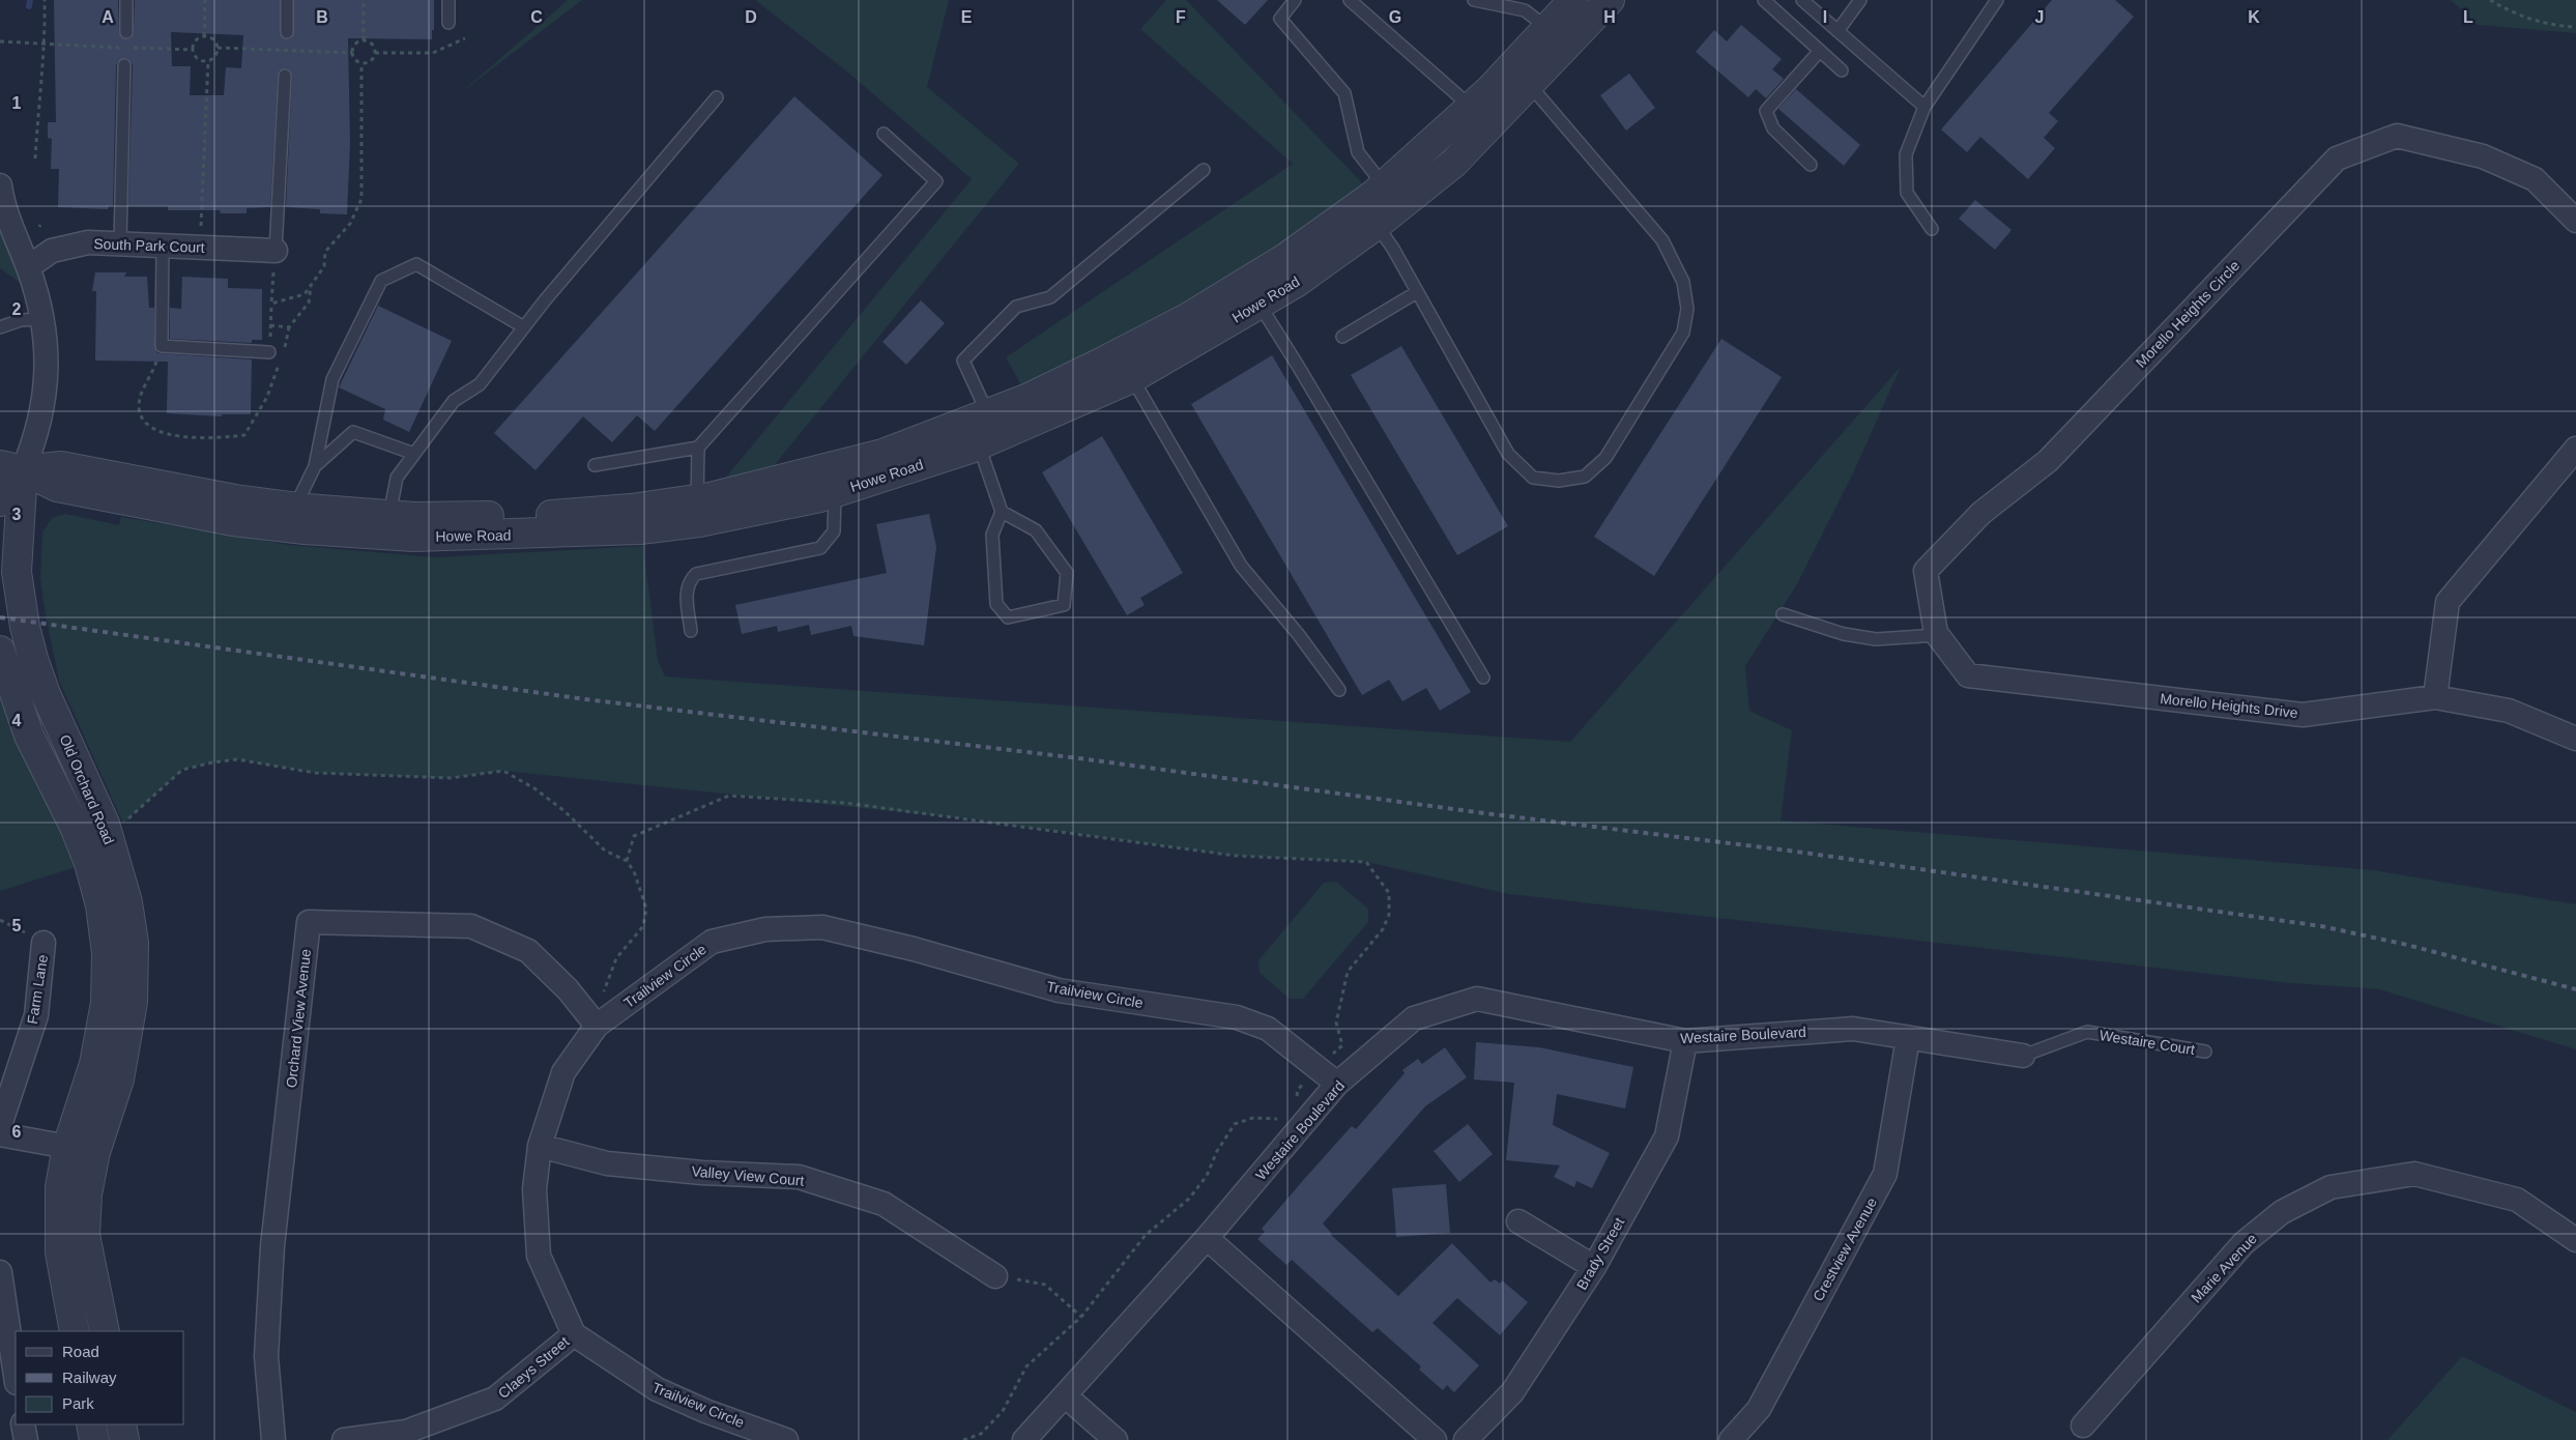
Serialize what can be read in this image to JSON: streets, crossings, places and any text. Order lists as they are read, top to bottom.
{
  "streets": {
    "street": [
      "South Park Court",
      "Howe Road",
      "Morello Heights Circle",
      "Morello Heights Drive",
      "Old Orchard Road",
      "Trailview Circle",
      "Farm Lane",
      "Orchard View Avenue",
      "Westaire Boulevard",
      "Westaire Court",
      "Valley View Court",
      "Crestview Avenue",
      "Brady Street",
      "Marie Avenue",
      "Claeys Street"
    ]
  },
  "crossings": [
    ["Howe Road", "Old Orchard Road"],
    ["Morello Heights Circle", "Morello Heights Drive"],
    ["Trailview Circle", "Orchard View Avenue"],
    ["Trailview Circle", "Westaire Boulevard"],
    ["Trailview Circle", "Valley View Court"],
    ["Trailview Circle", "Claeys Street"],
    ["Westaire Boulevard", "Westaire Court"],
    ["Westaire Boulevard", "Crestview Avenue"],
    ["Westaire Boulevard", "Brady Street"],
    ["Westaire Court", "Crestview Avenue"]
  ],
  "legend": ["Road", "Railway", "Park"],
  "grid": {
    "columns": [
      "A",
      "B",
      "C",
      "D",
      "E",
      "F",
      "G",
      "H",
      "I",
      "J",
      "K",
      "L"
    ],
    "rows": [
      "1",
      "2",
      "3",
      "4",
      "5",
      "6"
    ]
  }
}
